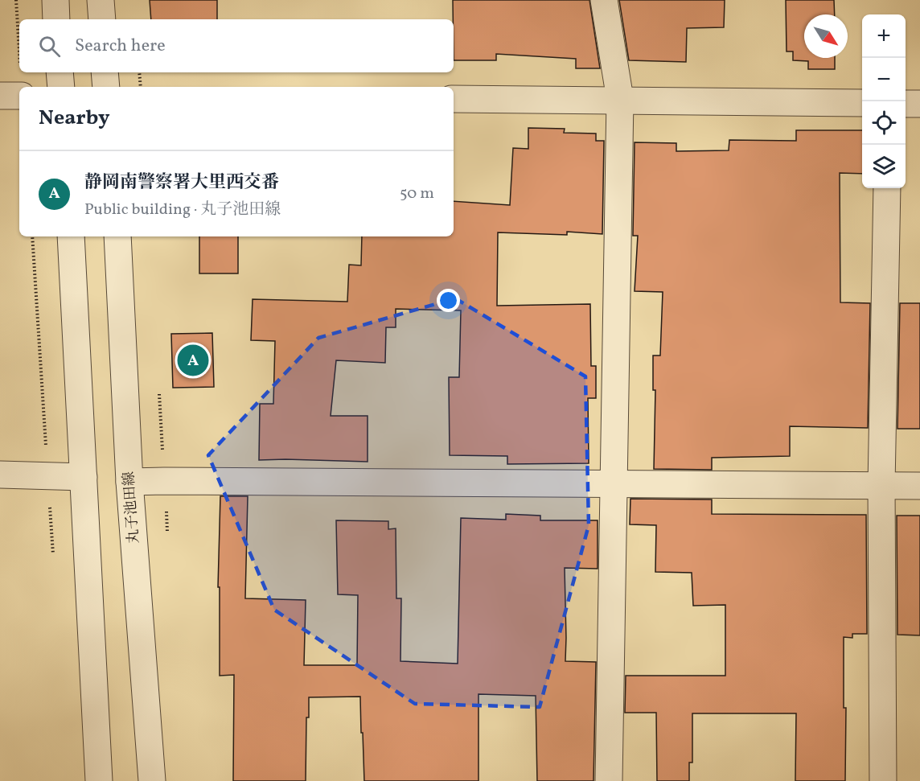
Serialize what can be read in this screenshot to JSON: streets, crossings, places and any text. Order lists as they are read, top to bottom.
{
  "streets": {
    "street": ["丸子池田線"]
  },
  "north": "bottom right",
  "page": {
    "map_buttons": ["+", "−"],
    "search": "Search here",
    "heading": "Nearby",
    "list": [
      {
        "mark": "A",
        "name": "静岡南警察署大里西交番",
        "note": "Public building · 丸子池田線",
        "value": "50 m"
      }
    ],
    "pins": "A"
  }
}
